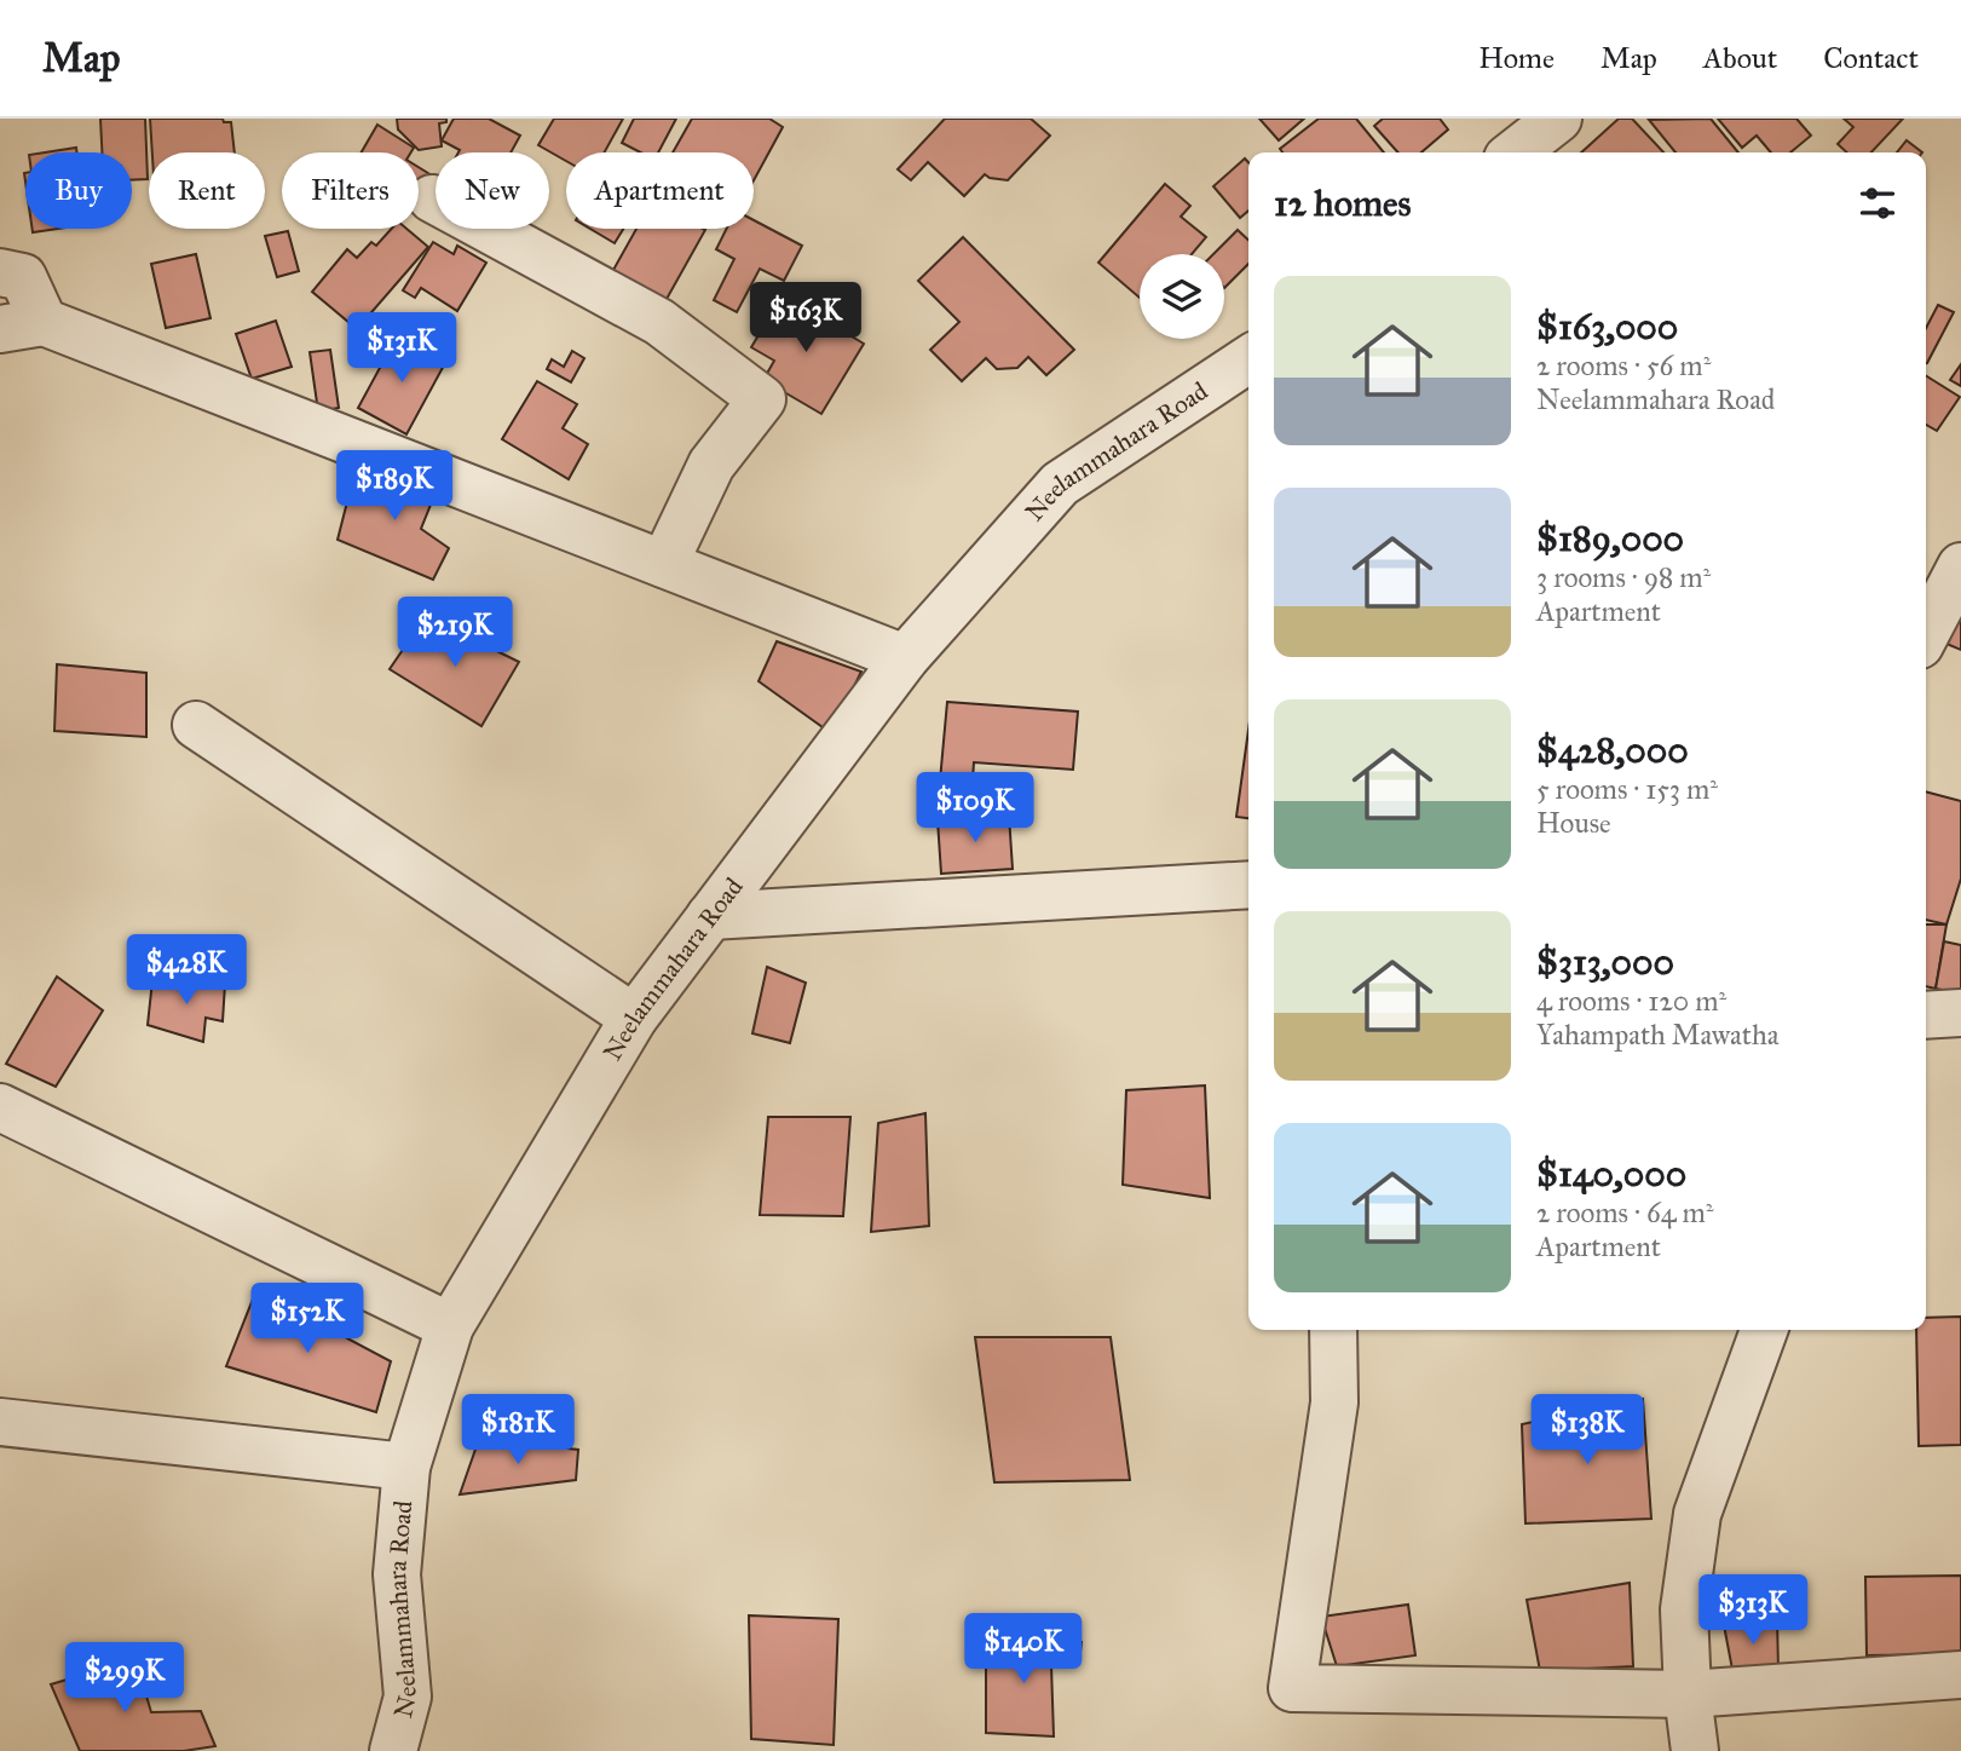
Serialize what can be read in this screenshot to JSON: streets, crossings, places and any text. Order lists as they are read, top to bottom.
{
  "streets": {
    "street": ["Neelammahara Road"]
  },
  "page": {
    "header": "Map",
    "nav": [
      "Home",
      "Map",
      "About",
      "Contact"
    ],
    "chip": [
      "Buy",
      "Rent",
      "Filters",
      "New",
      "Apartment"
    ],
    "heading": "12 homes",
    "list": [
      {
        "name": "$163,000",
        "note": "2 rooms · 56 m² · Neelammahara Road"
      },
      {
        "name": "$189,000",
        "note": "3 rooms · 98 m² · Apartment"
      },
      {
        "name": "$428,000",
        "note": "5 rooms · 153 m² · House"
      },
      {
        "name": "$313,000",
        "note": "4 rooms · 120 m² · Yahampath Mawatha"
      },
      {
        "name": "$140,000",
        "note": "2 rooms · 64 m² · Apartment"
      }
    ],
    "price": [
      "$163K",
      "$131K",
      "$189K",
      "$219K",
      "$109K",
      "$428K",
      "$152K",
      "$181K",
      "$138K",
      "$313K",
      "$140K",
      "$299K"
    ]
  }
}
